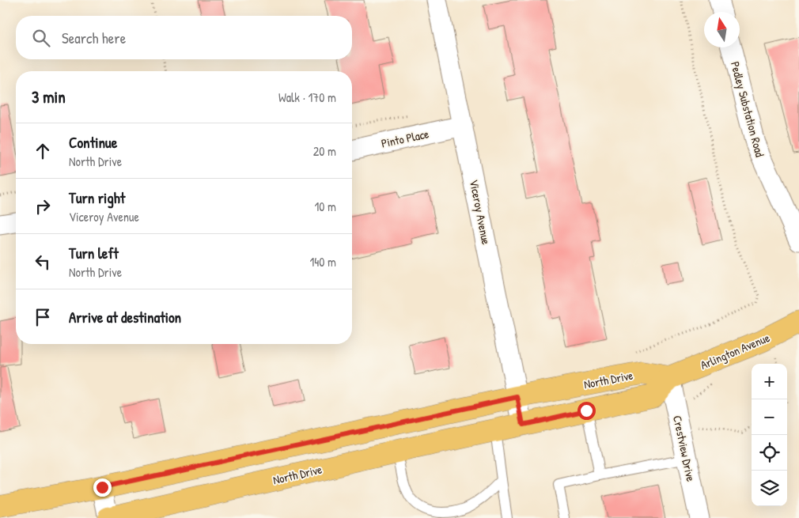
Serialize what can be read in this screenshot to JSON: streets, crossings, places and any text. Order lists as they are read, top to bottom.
{
  "streets": {
    "main road": ["Arlington Avenue", "North Drive"],
    "street": [
      "Pedley Substation Road",
      "Pinto Place",
      "Viceroy Avenue",
      "Crestview Drive"
    ]
  },
  "crossings": [
    ["Pinto Place", "Viceroy Avenue"],
    ["Viceroy Avenue", "North Drive"],
    ["Arlington Avenue", "North Drive"],
    ["Arlington Avenue", "Crestview Drive"],
    ["North Drive", "Crestview Drive"]
  ],
  "north": "top",
  "page": {
    "search": "Search here",
    "heading": ["3 min", "Walk · 170 m"],
    "list": [
      ["Continue", "North Drive", "20 m"],
      ["Turn right", "Viceroy Avenue", "10 m"],
      ["Turn left", "North Drive", "140 m"],
      "Arrive at destination"
    ],
    "map_buttons": ["+", "−"]
  }
}
